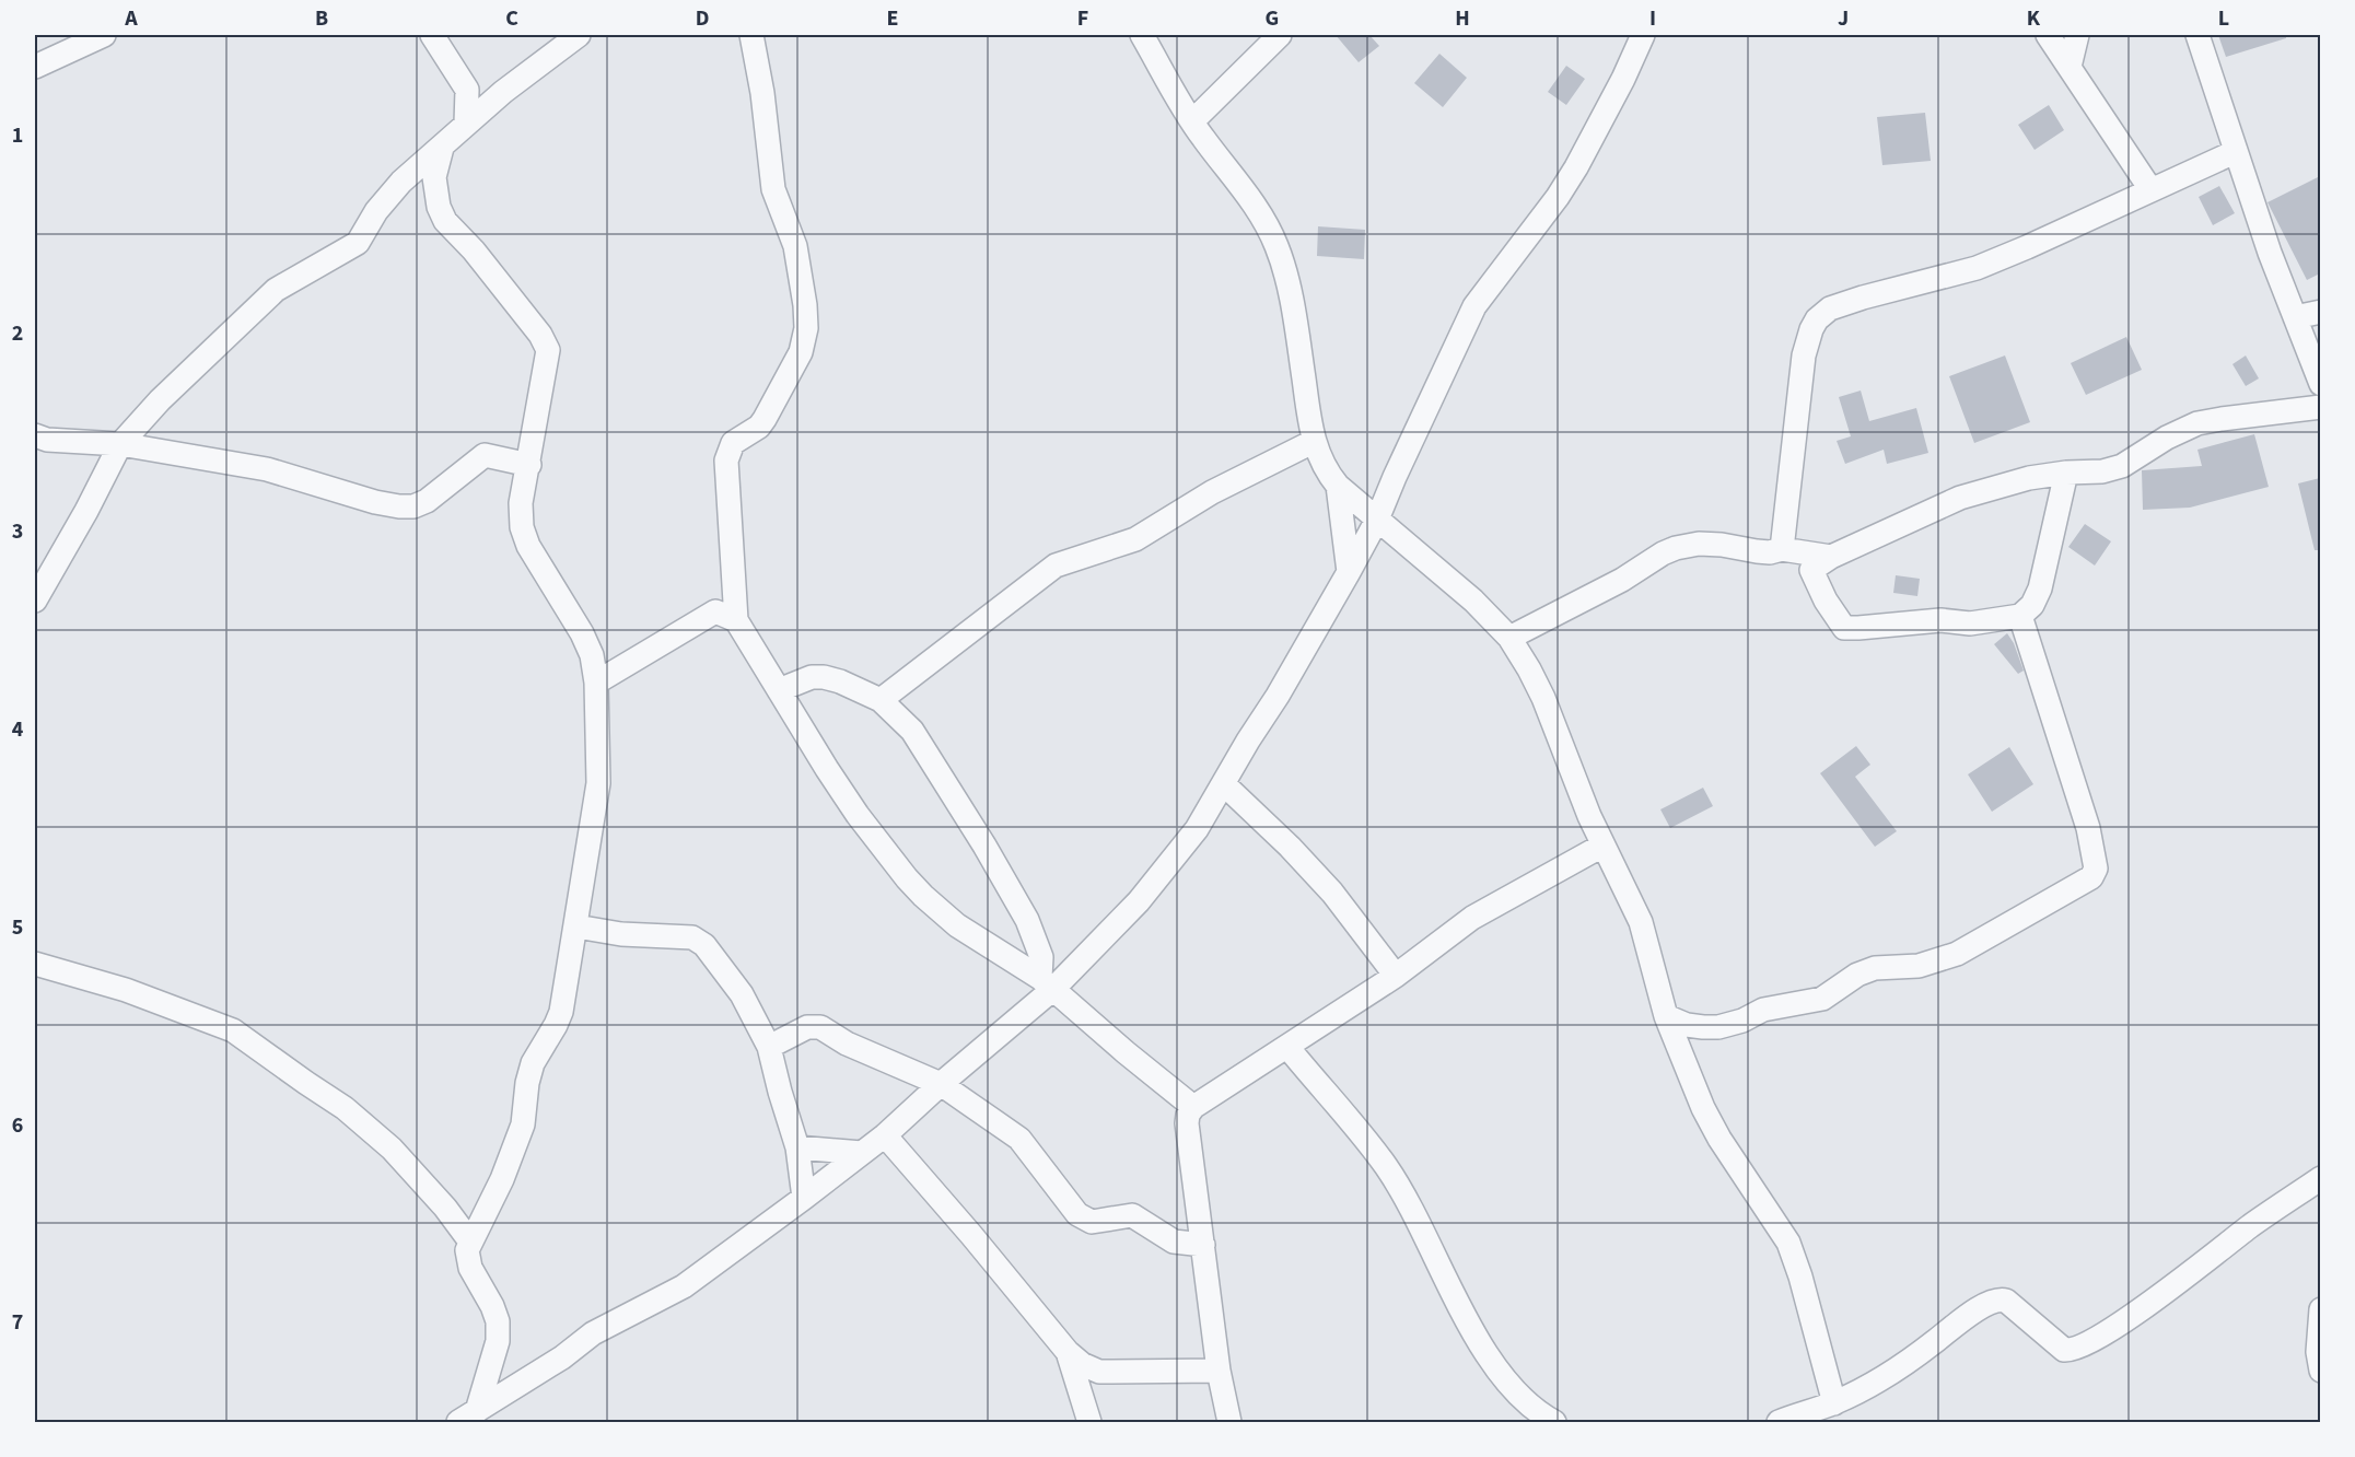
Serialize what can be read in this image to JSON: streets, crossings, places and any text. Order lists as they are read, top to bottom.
{
  "grid": {
    "columns": [
      "A",
      "B",
      "C",
      "D",
      "E",
      "F",
      "G",
      "H",
      "I",
      "J",
      "K",
      "L"
    ],
    "rows": [
      "1",
      "2",
      "3",
      "4",
      "5",
      "6",
      "7"
    ]
  }
}
